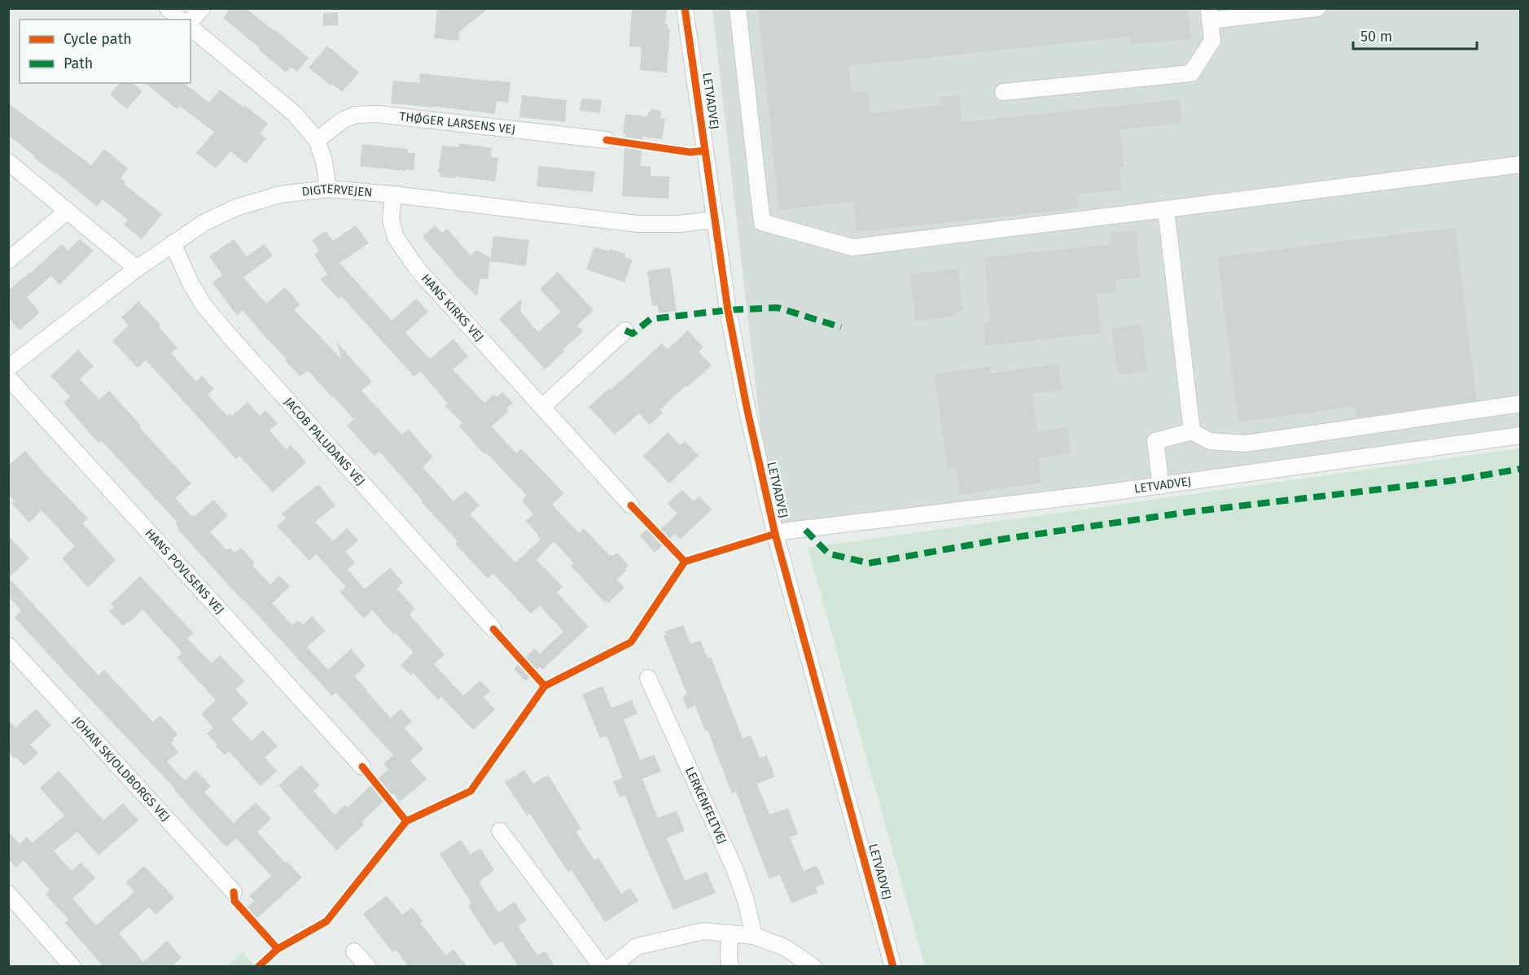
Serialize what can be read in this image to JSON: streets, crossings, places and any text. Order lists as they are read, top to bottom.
{
  "streets": {
    "street": [
      "LETVADVEJ",
      "THØGER LARSENS VEJ",
      "DIGTERVEJEN",
      "HANS KIRKS VEJ",
      "JACOB PALUDANS VEJ",
      "HANS POVLSENS VEJ",
      "JOHAN SKJOLDBORGS VEJ",
      "LERKENFELTVEJ"
    ]
  },
  "crossings": [
    ["LETVADVEJ", "DIGTERVEJEN"],
    ["DIGTERVEJEN", "HANS KIRKS VEJ"],
    ["DIGTERVEJEN", "JACOB PALUDANS VEJ"]
  ],
  "legend": ["Cycle path", "Path"],
  "scale_bar": "50 m"
}
